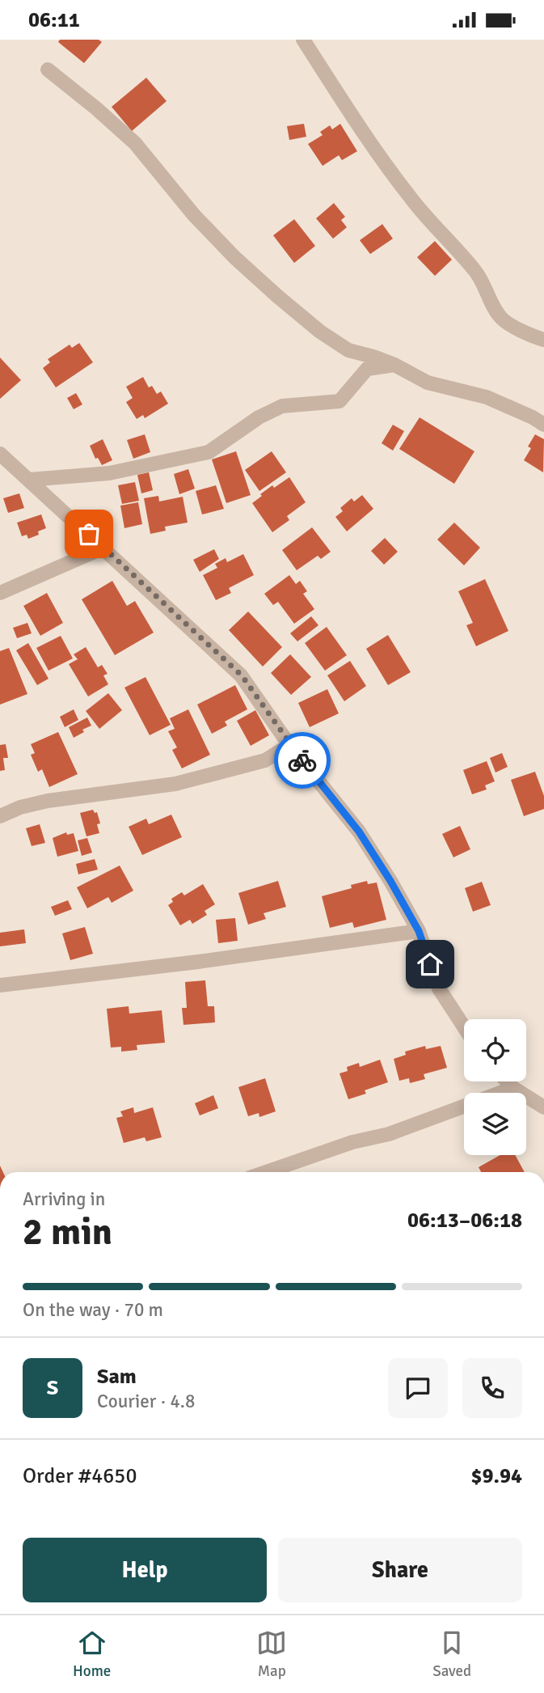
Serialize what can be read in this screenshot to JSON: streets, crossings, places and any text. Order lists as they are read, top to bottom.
{
  "page": {
    "status": "06:11",
    "heading": ["2 min", "Arriving in", "06:13–06:18"],
    "panel": [
      "Sam",
      "Courier · 4.8",
      "Order #4650",
      "$9.94"
    ],
    "bar": "On the way · 70 m",
    "round": "S",
    "buttons": ["Help", "Share"],
    "tabs": ["Home", "Map", "Saved"]
  }
}
